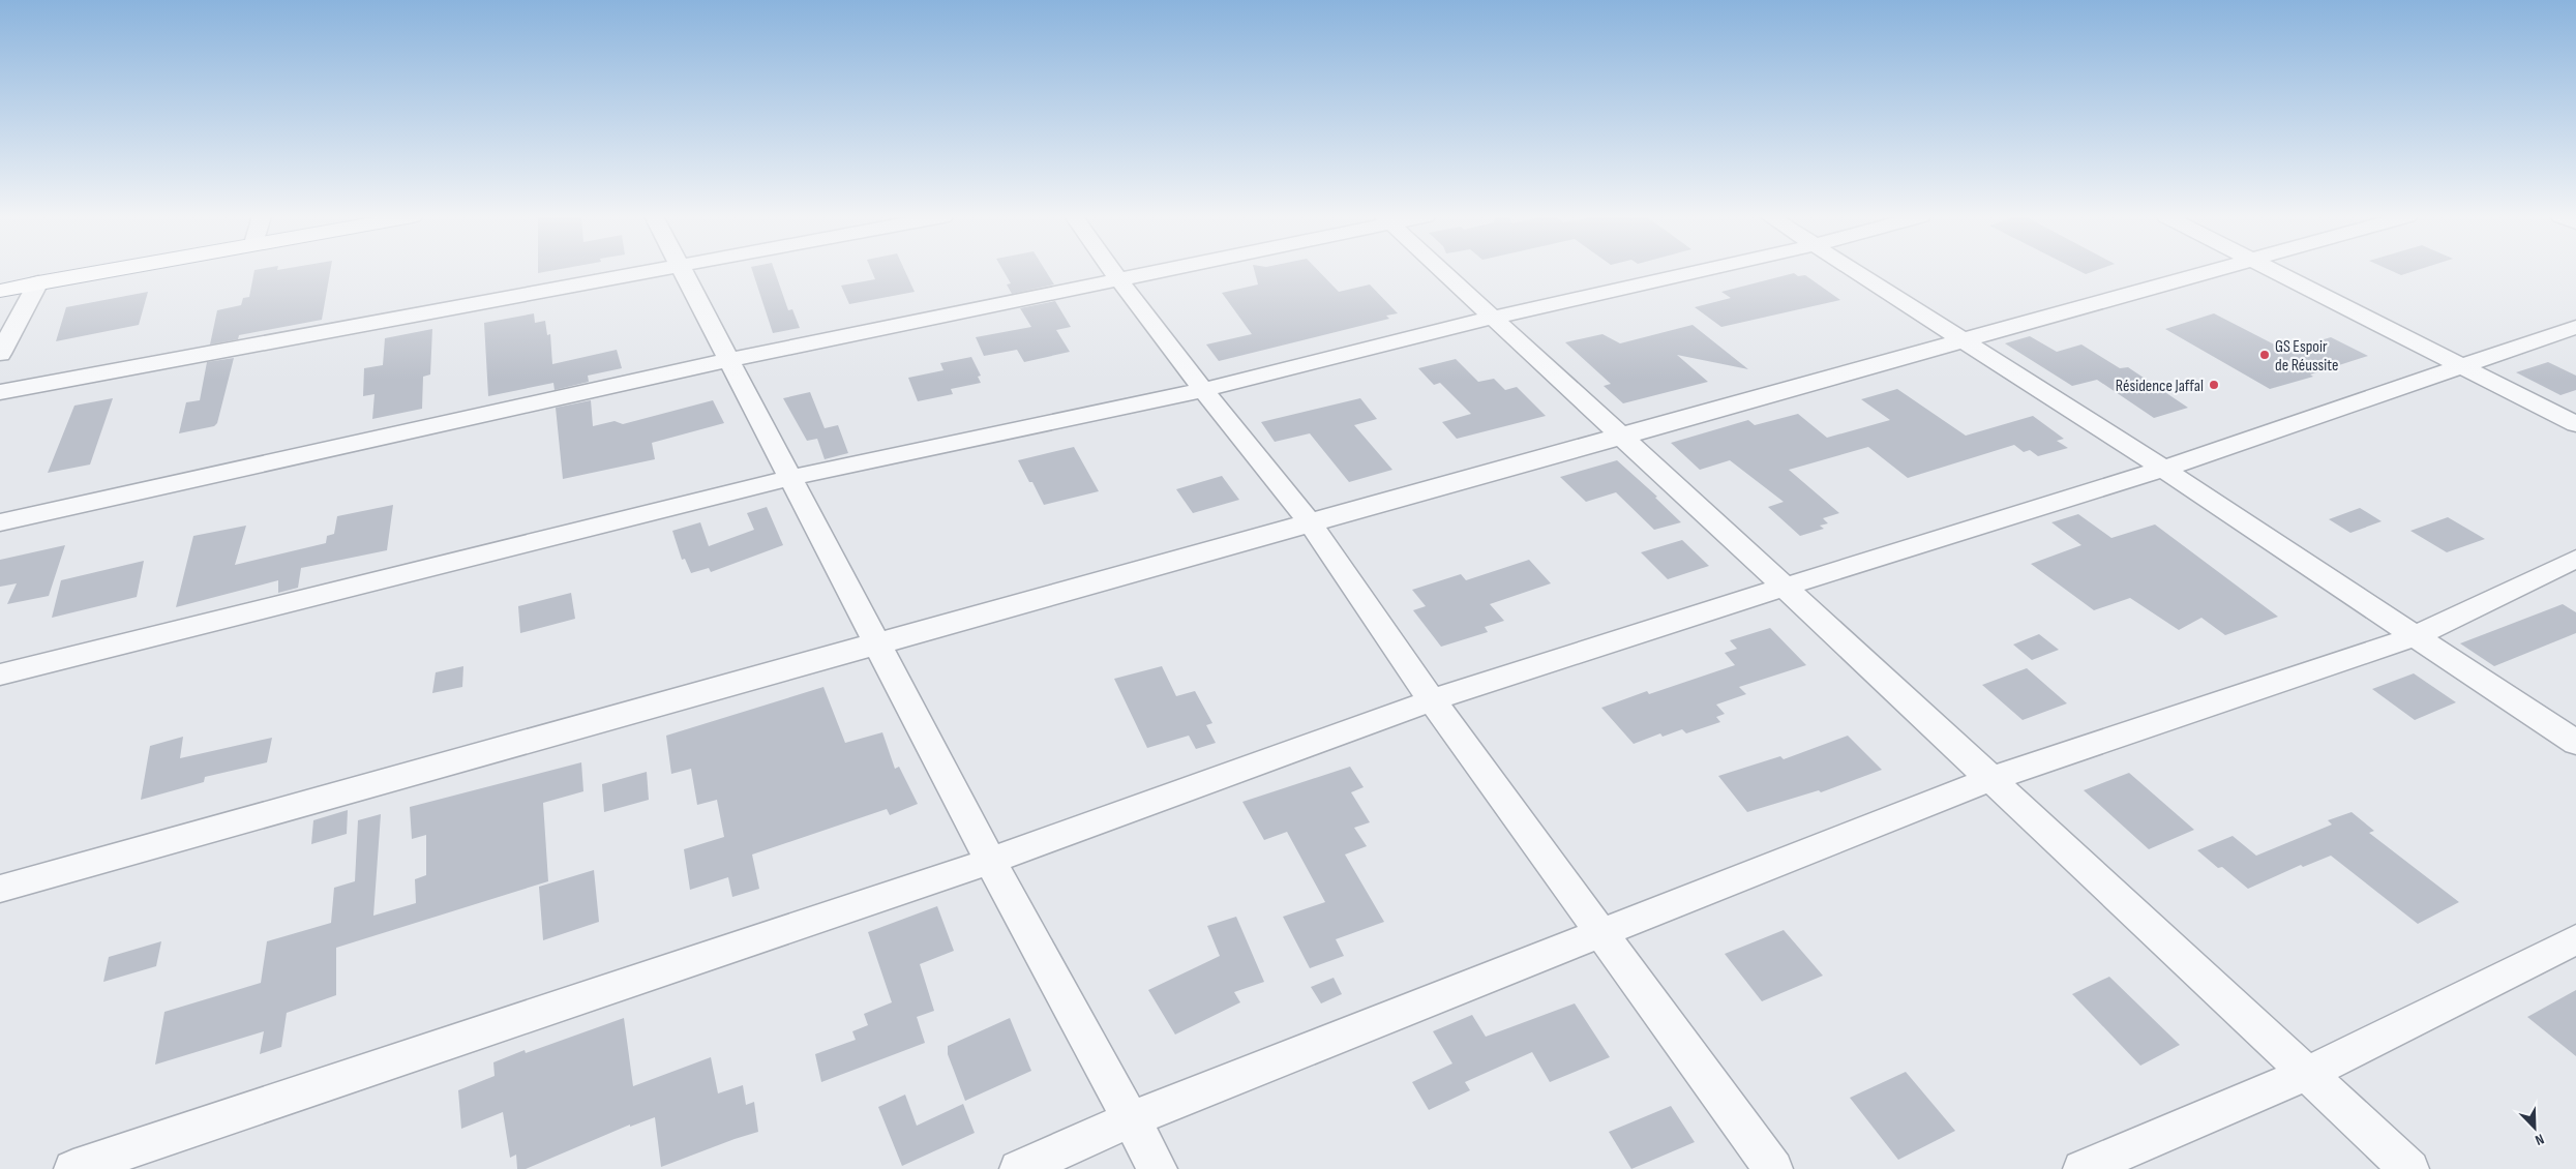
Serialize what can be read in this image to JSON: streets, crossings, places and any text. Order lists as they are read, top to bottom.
{
  "places": ["GS Espoir de Réussite", "Résidence Jaffal"],
  "north": "bottom right"
}
